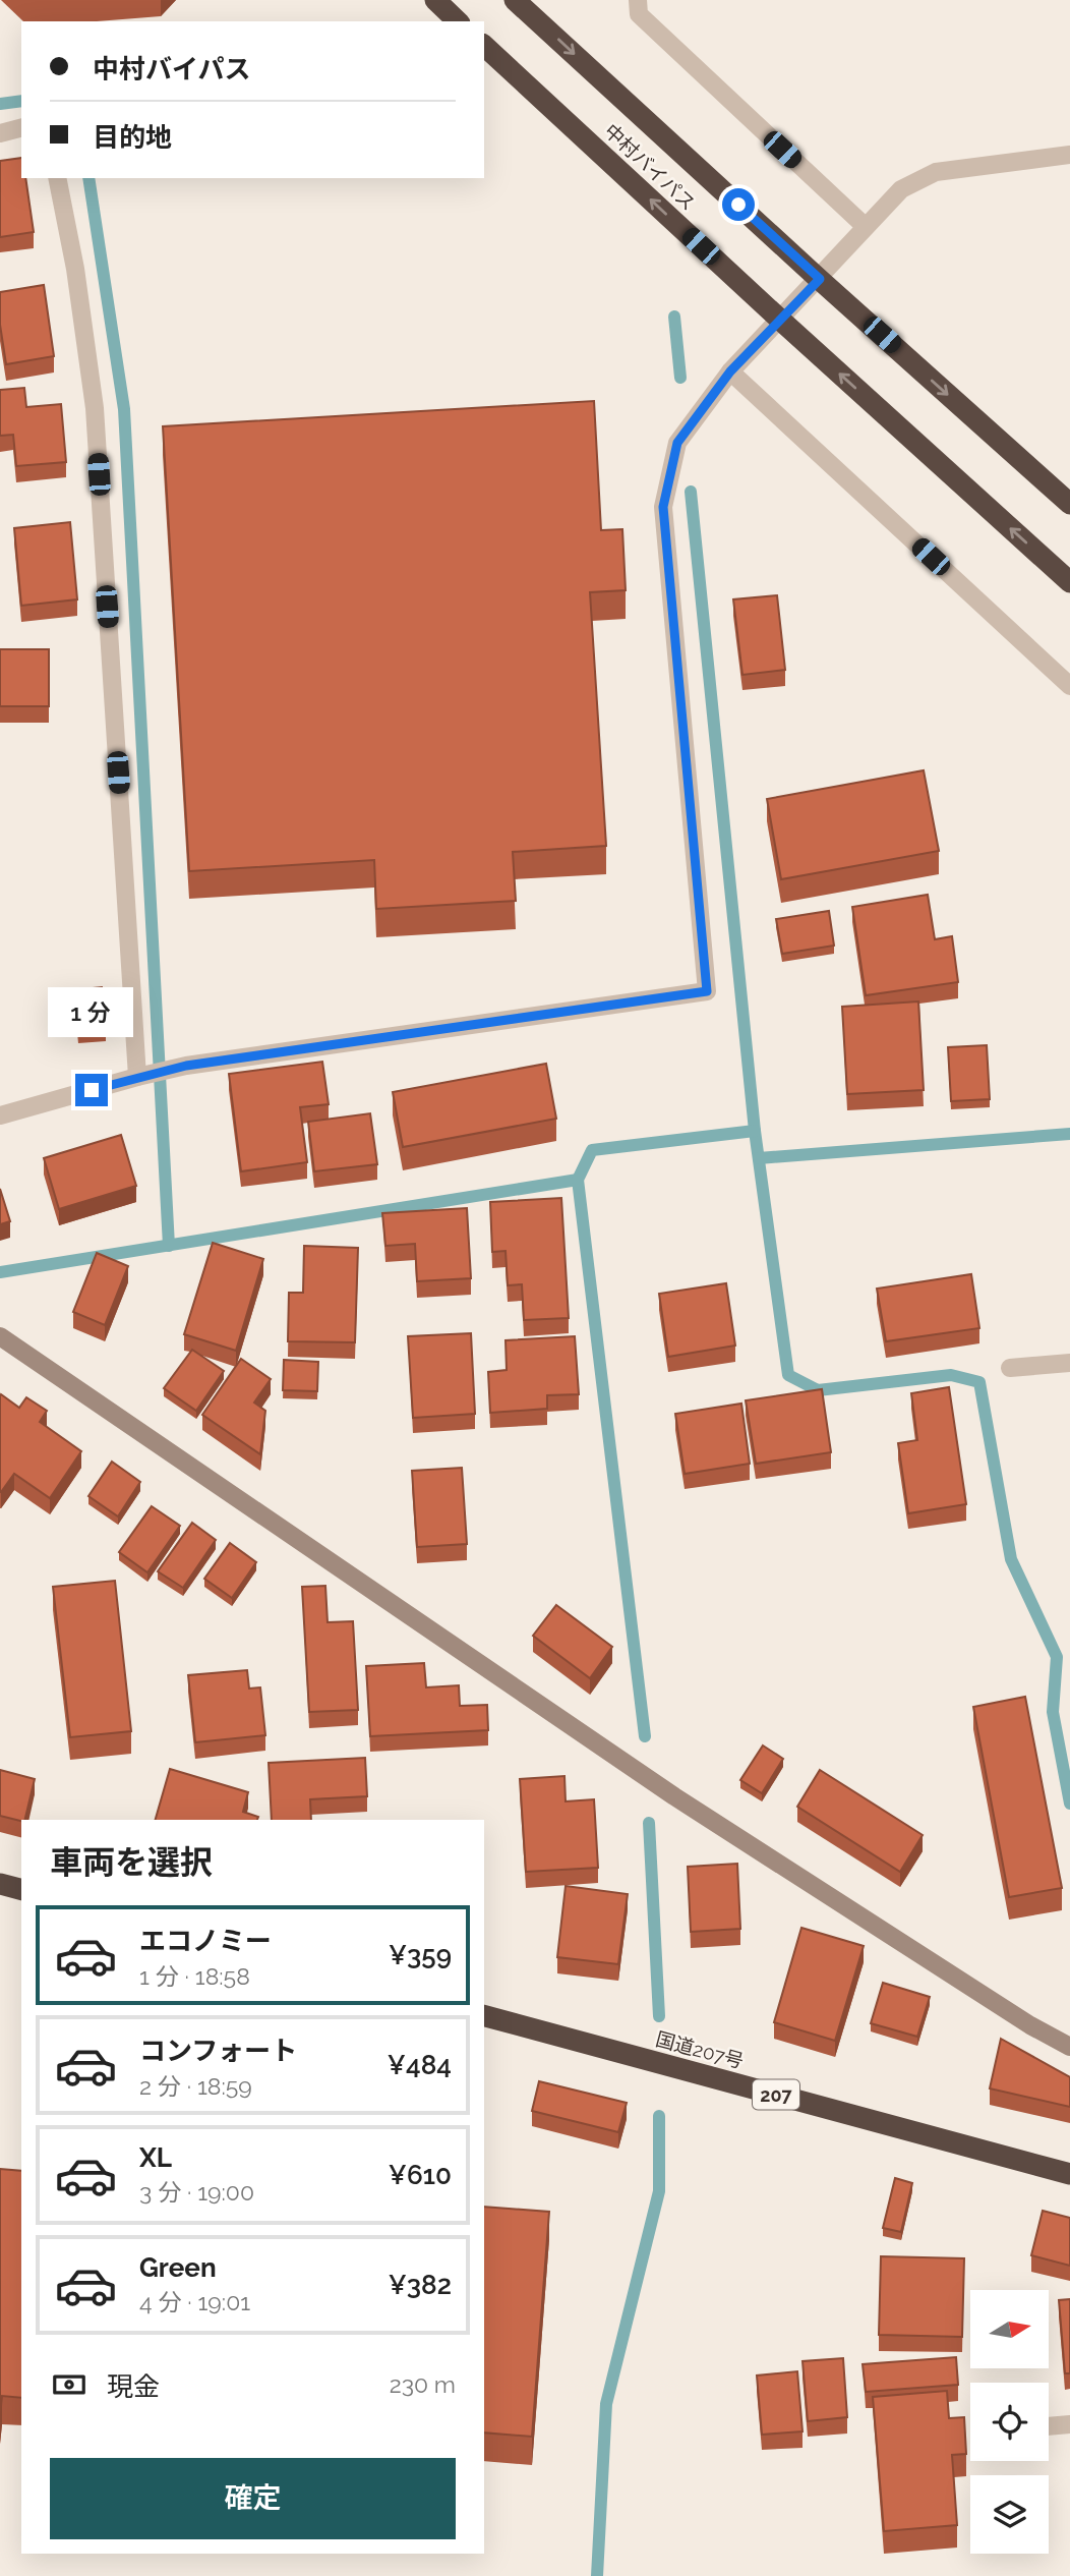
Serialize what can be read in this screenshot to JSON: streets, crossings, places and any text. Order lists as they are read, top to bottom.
{
  "streets": {
    "highway": ["中村バイパス", "国道207号", "207"]
  },
  "north": "right",
  "page": {
    "banner": ["中村バイパス", "目的地"],
    "bubble": "1 分",
    "heading": "車両を選択",
    "list": [
      {
        "name": "エコノミー",
        "note": "1 分 · 18:58",
        "value": "¥359"
      },
      {
        "name": "コンフォート",
        "note": "2 分 · 18:59",
        "value": "¥484"
      },
      {
        "name": "XL",
        "note": "3 分 · 19:00",
        "value": "¥610"
      },
      {
        "name": "Green",
        "note": "4 分 · 19:01",
        "value": "¥382"
      }
    ],
    "pay": ["現金", "230 m"],
    "buttons": "確定"
  }
}
